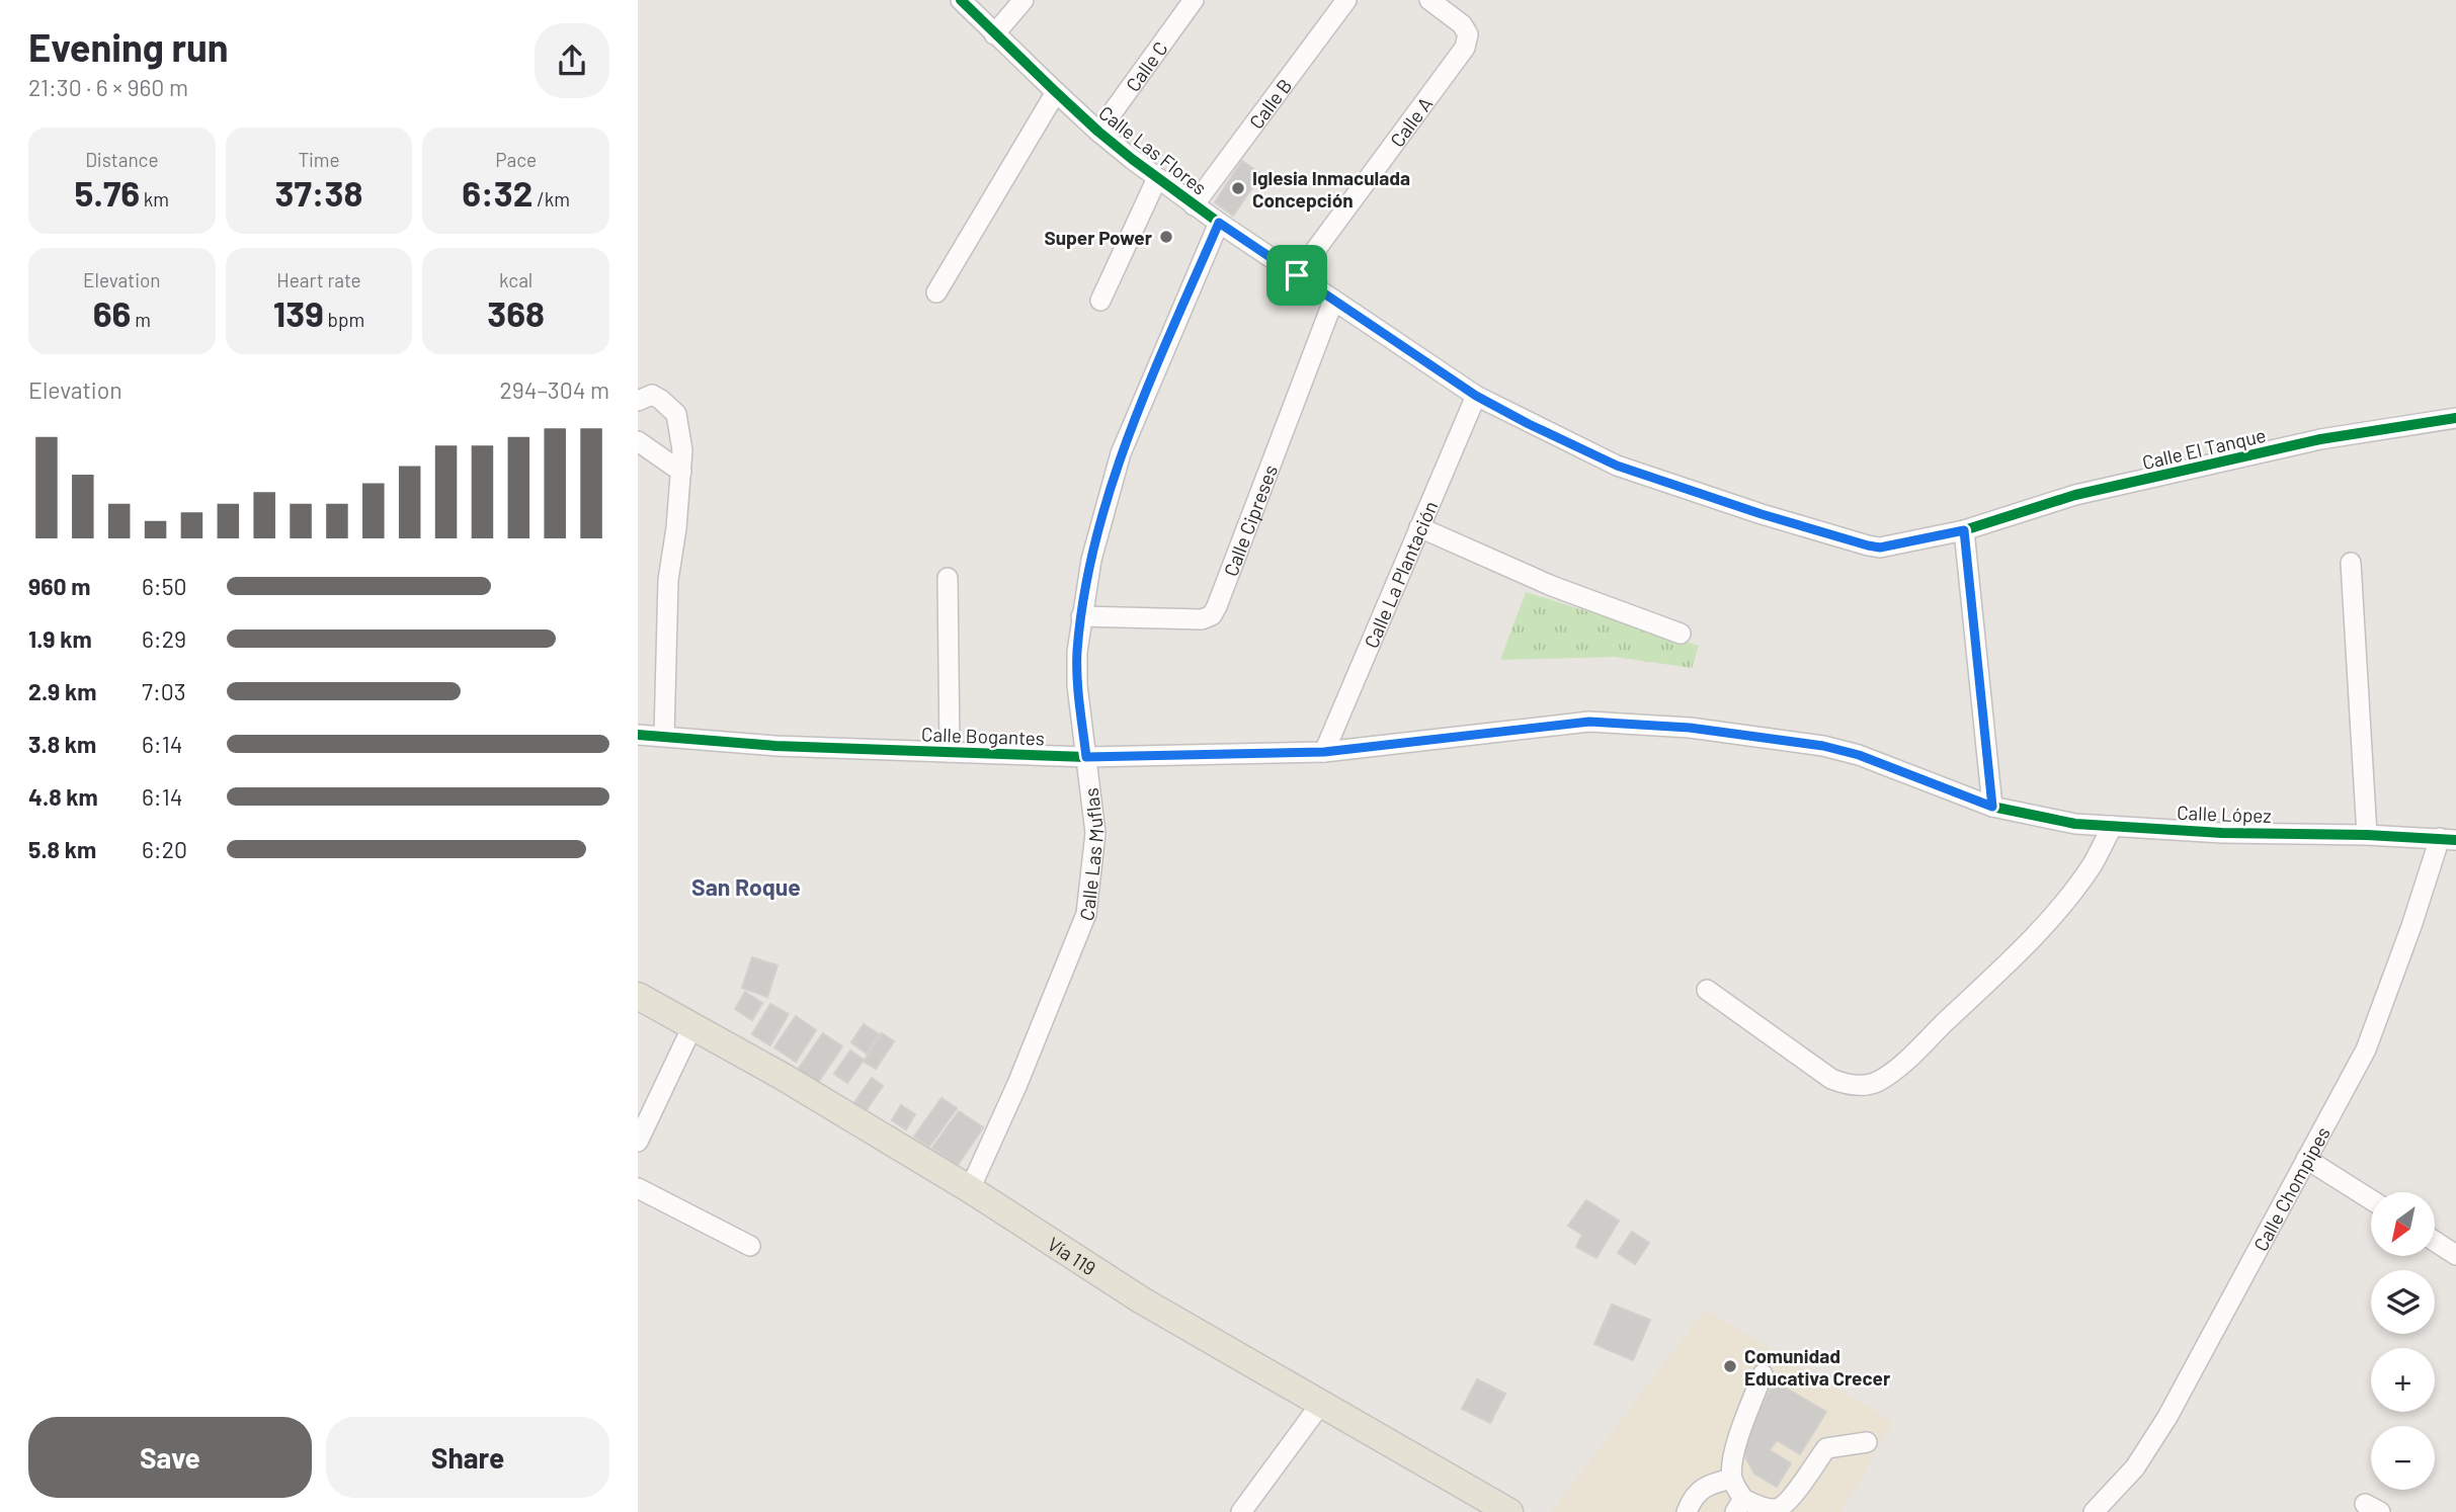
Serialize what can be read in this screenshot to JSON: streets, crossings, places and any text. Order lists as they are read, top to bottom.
{
  "streets": {
    "main road": ["Vía 119"],
    "street": [
      "Calle C",
      "Calle B",
      "Calle A",
      "Calle Las Flores",
      "Calle El Tanque",
      "Calle Cipreses",
      "Calle La Plantación",
      "Calle Bogantes",
      "Calle López",
      "Calle Las Muflas",
      "Calle Chompipes"
    ]
  },
  "crossings": [
    ["Calle C", "Calle Las Flores"],
    ["Calle B", "Calle Las Flores"],
    ["Calle A", "Calle Las Flores"],
    ["Calle Las Flores", "Calle El Tanque"],
    ["Calle Las Flores", "Calle Cipreses"],
    ["Calle Las Flores", "Calle La Plantación"],
    ["Calle Las Flores", "Calle Las Muflas"],
    ["Calle Cipreses", "Calle Las Muflas"],
    ["Calle La Plantación", "Calle Bogantes"],
    ["Calle Bogantes", "Calle López"],
    ["Calle Bogantes", "Calle Las Muflas"],
    ["Calle López", "Calle Chompipes"],
    ["Calle Las Muflas", "Vía 119"]
  ],
  "districts": ["San Roque"],
  "places": ["Iglesia Inmaculada Concepción", "Super Power", "Comunidad Educativa Crecer"],
  "north": "bottom left",
  "page": {
    "heading": ["Evening run", "21:30 · 6 × 960 m"],
    "stats": [
      ["Distance", "5.76 km"],
      ["Time", "37:38"],
      ["Pace", "6:32 /km"],
      ["Elevation", "66 m"],
      ["Heart rate", "139 bpm"],
      ["kcal", "368"]
    ],
    "chart": ["Elevation", "294–304 m"],
    "list": [
      {
        "name": "960 m",
        "note": "6:50"
      },
      {
        "name": "1.9 km",
        "note": "6:29"
      },
      {
        "name": "2.9 km",
        "note": "7:03"
      },
      {
        "name": "3.8 km",
        "note": "6:14"
      },
      {
        "name": "4.8 km",
        "note": "6:14"
      },
      {
        "name": "5.8 km",
        "note": "6:20"
      }
    ],
    "map_buttons": ["+", "−"],
    "buttons": ["Save", "Share"]
  }
}
